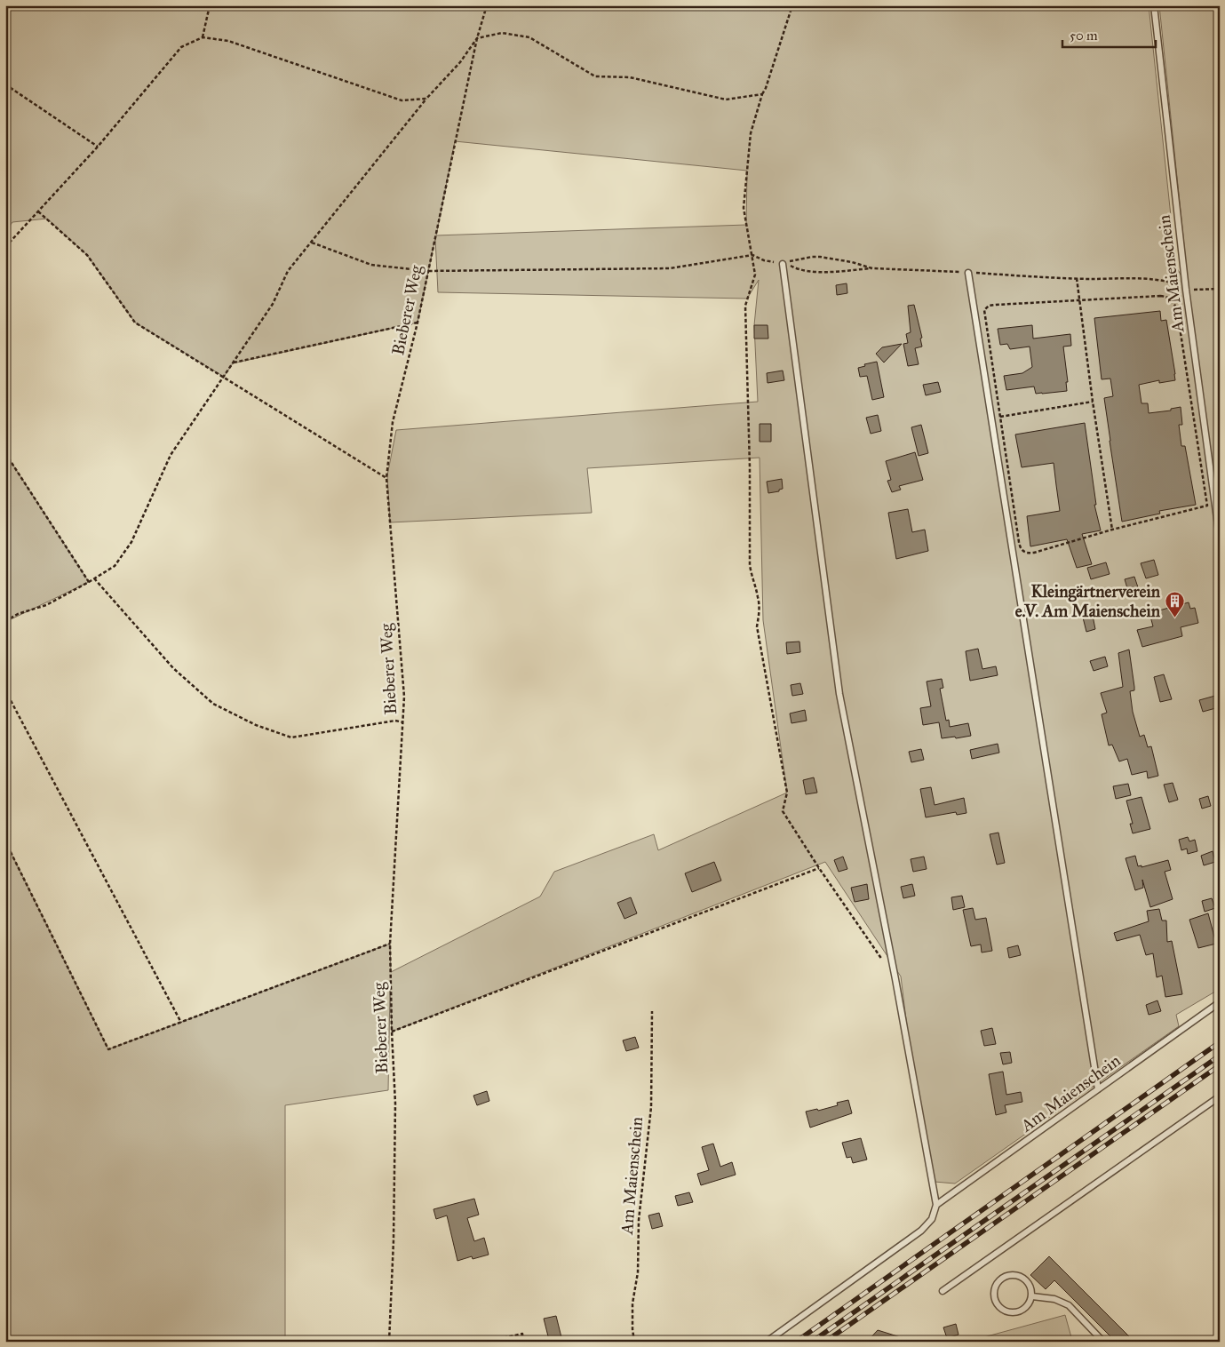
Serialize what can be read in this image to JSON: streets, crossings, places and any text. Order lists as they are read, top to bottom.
{
  "streets": {
    "lane": ["Am Maienschein"],
    "path": ["Bieberer Weg"]
  },
  "places": {
    "building": ["Kleingärtnerverein e.V. Am Maienschein"]
  },
  "scale_bar": "50 m"
}
